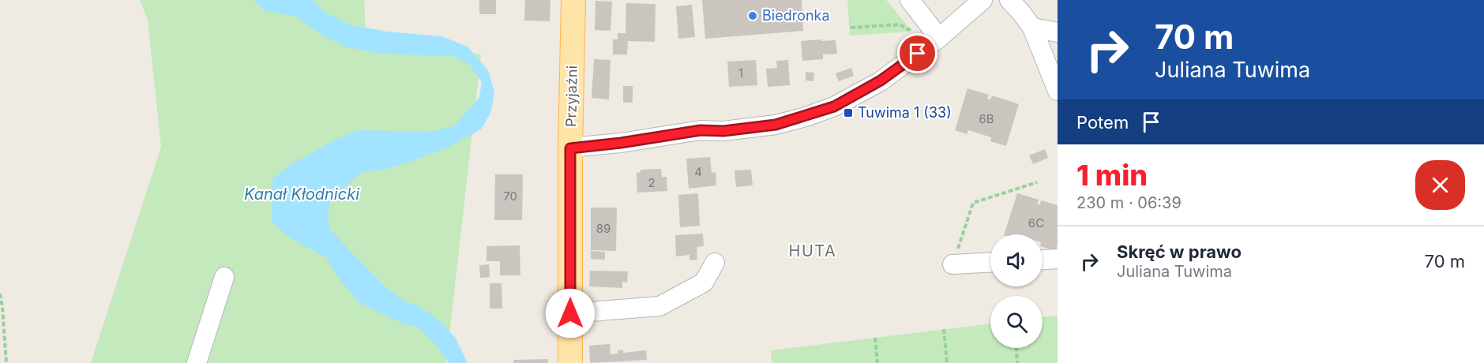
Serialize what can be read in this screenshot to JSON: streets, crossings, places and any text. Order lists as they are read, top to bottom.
{
  "streets": {
    "main road": ["Przyjaźni"]
  },
  "districts": ["HUTA"],
  "water": ["Kanał Kłodnicki"],
  "places": {
    "other": ["Biedronka"],
    "transit": ["Tuwima 1 (33)"]
  },
  "house_numbers": [
    "1",
    "6B",
    "4",
    "2",
    "70",
    "6C",
    "89"
  ],
  "page": {
    "turn": ["70 m", "Juliana Tuwima"],
    "then": "Potem",
    "heading": ["1 min", "230 m · 06:39"],
    "list": [
      {
        "name": "Skręć w prawo",
        "note": "Juliana Tuwima",
        "value": "70 m"
      }
    ]
  }
}
